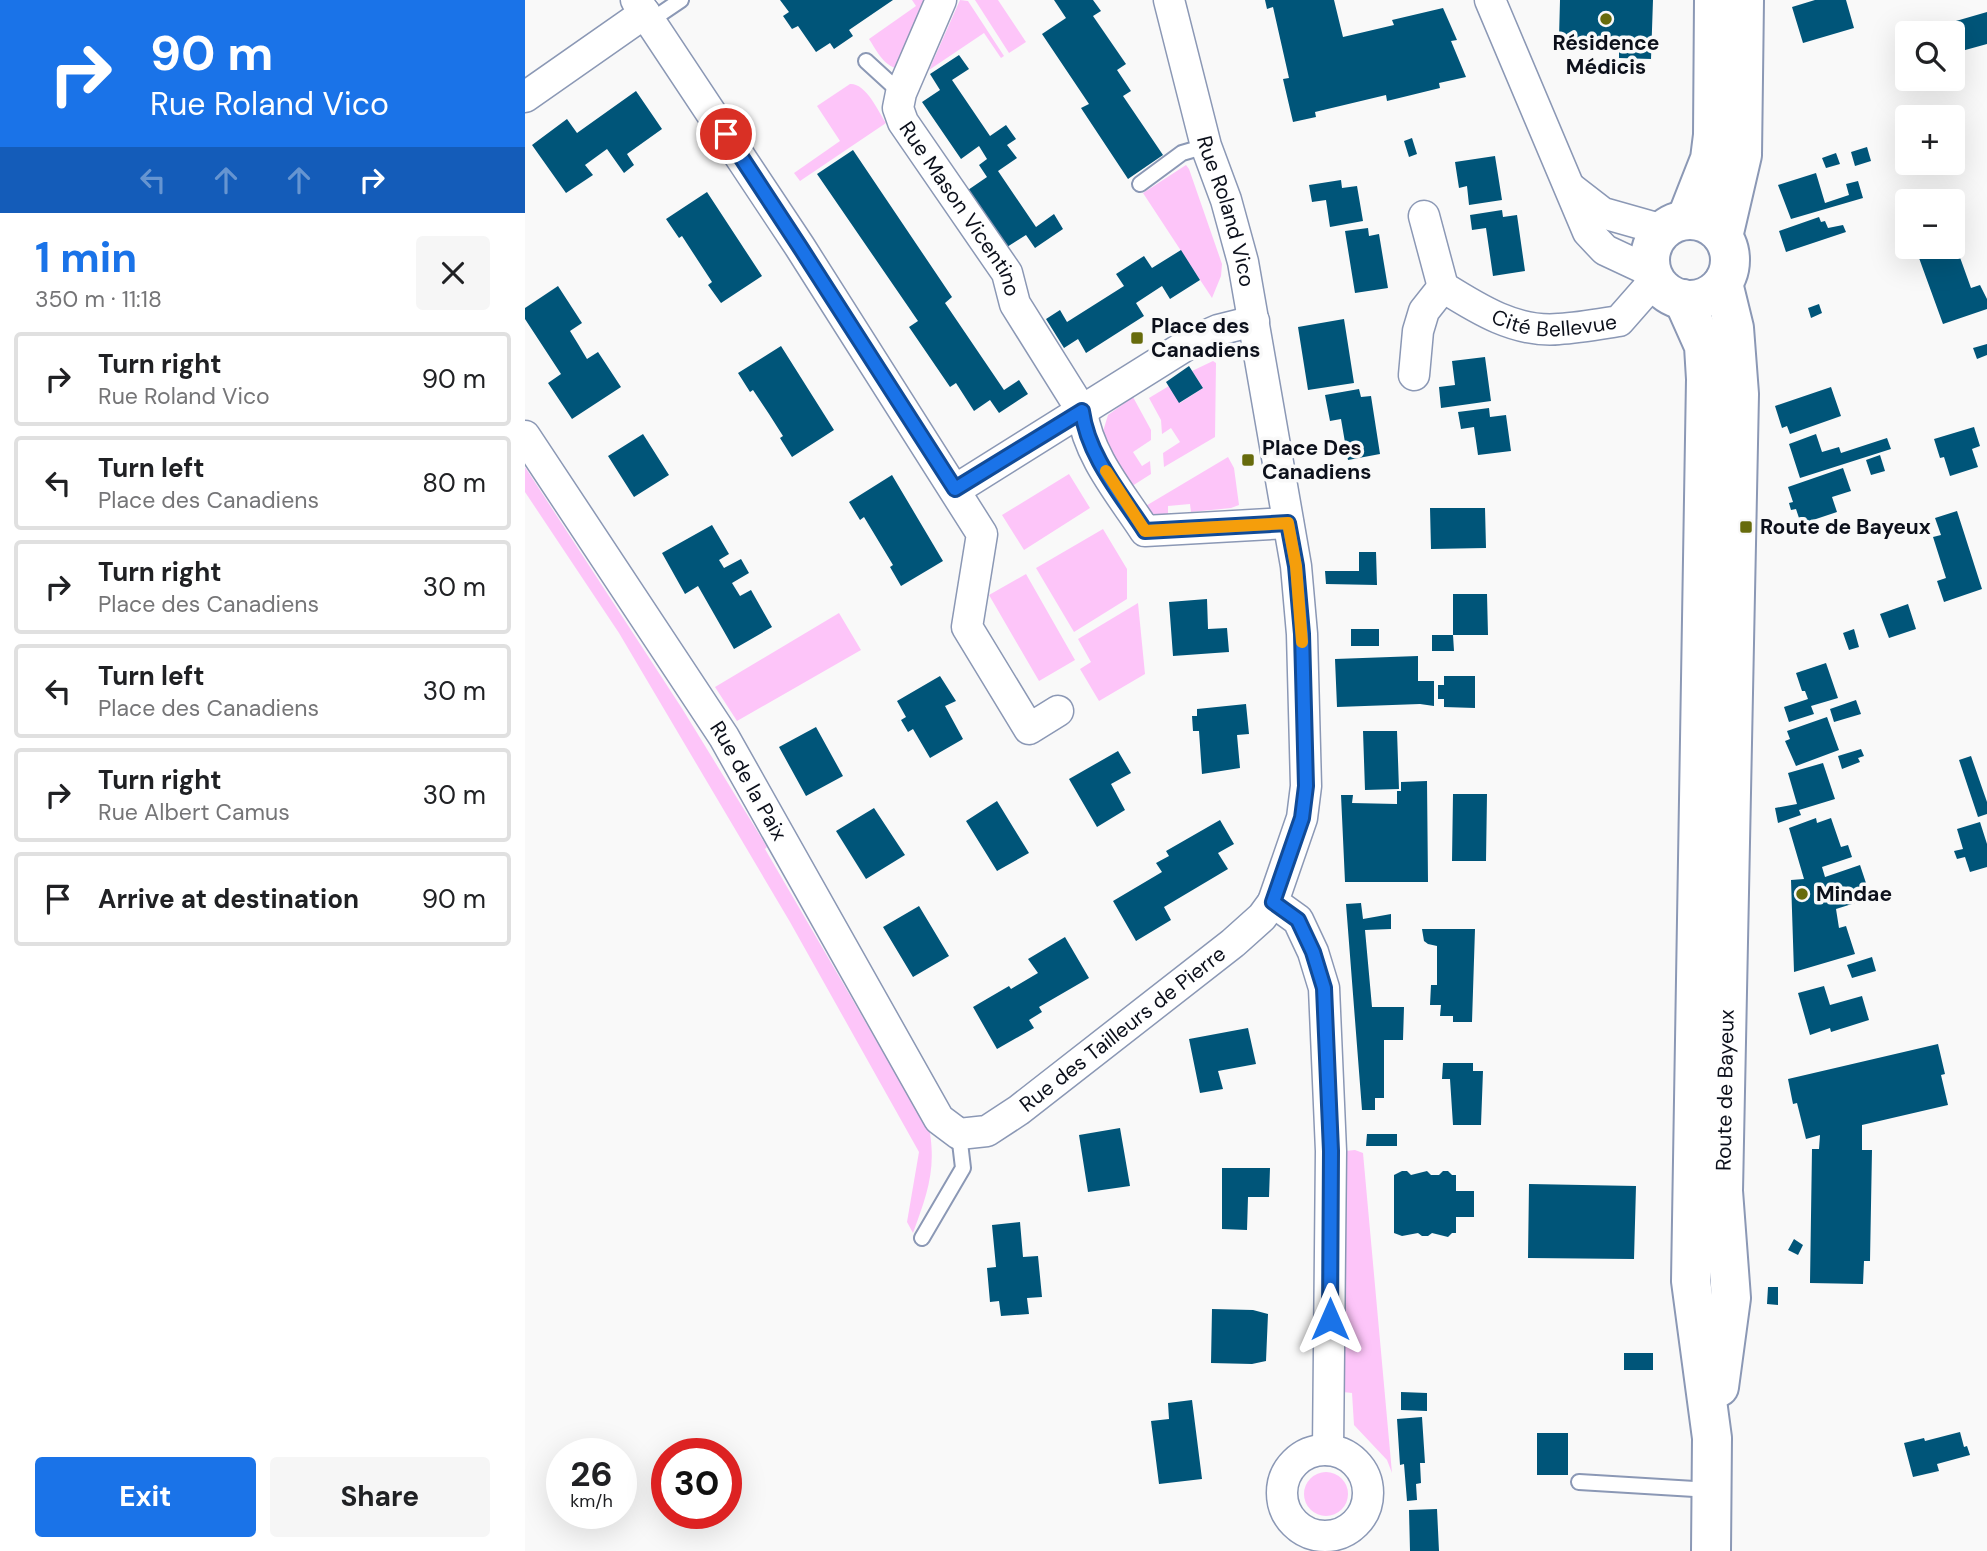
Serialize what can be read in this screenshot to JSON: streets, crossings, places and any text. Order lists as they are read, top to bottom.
{
  "streets": {
    "main road": ["Route de Bayeux"],
    "street": [
      "Rue Mason Vicentino",
      "Rue Roland Vico",
      "Cité Bellevue",
      "Rue de la Paix",
      "Rue des Tailleurs de Pierre"
    ]
  },
  "crossings": [
    ["Rue Roland Vico", "Rue des Tailleurs de Pierre"],
    ["Cité Bellevue", "Route de Bayeux"],
    ["Rue de la Paix", "Rue des Tailleurs de Pierre"]
  ],
  "places": {
    "other": ["Résidence Médicis", "Mindae"],
    "transit": ["Place des Canadiens", "Place Des Canadiens", "Route de Bayeux"]
  },
  "page": {
    "turn": ["90 m", "Rue Roland Vico"],
    "map_buttons": ["+", "−"],
    "heading": ["1 min", "350 m · 11:18"],
    "list": [
      {
        "name": "Turn right",
        "note": "Rue Roland Vico",
        "value": "90 m"
      },
      {
        "name": "Turn left",
        "note": "Place des Canadiens",
        "value": "80 m"
      },
      {
        "name": "Turn right",
        "note": "Place des Canadiens",
        "value": "30 m"
      },
      {
        "name": "Turn left",
        "note": "Place des Canadiens",
        "value": "30 m"
      },
      {
        "name": "Turn right",
        "note": "Rue Albert Camus",
        "value": "30 m"
      },
      {
        "name": "Arrive at destination",
        "value": "90 m"
      }
    ],
    "speed": "26 km/h",
    "limit": "30",
    "buttons": ["Exit", "Share"]
  }
}
